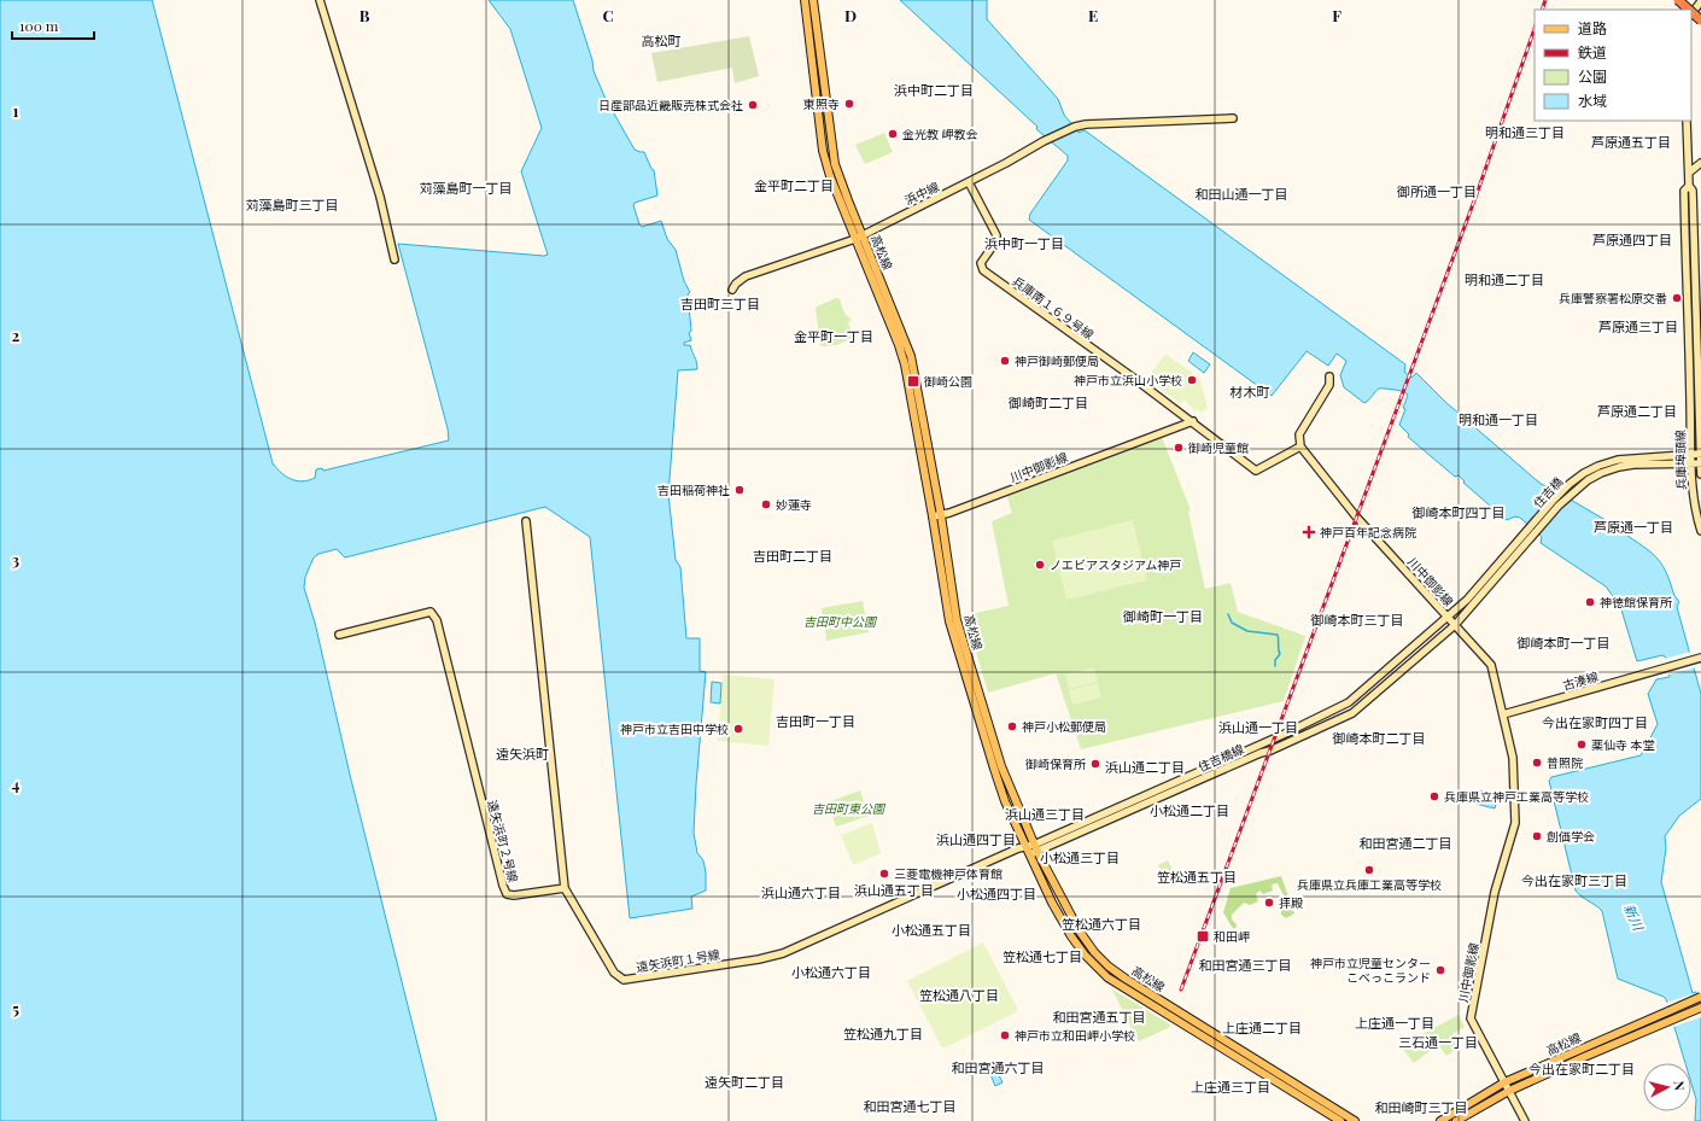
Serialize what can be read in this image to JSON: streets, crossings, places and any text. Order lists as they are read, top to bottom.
{
  "streets": {
    "main road": ["高松線"],
    "street": [
      "浜中線",
      "兵庫南１６９号線",
      "兵庫埠頭線",
      "川中御影線",
      "住吉橋",
      "古湊線",
      "住吉橋線",
      "遠矢浜町２号線",
      "遠矢浜町１号線"
    ]
  },
  "crossings": [
    ["浜中線", "高松線"],
    ["浜中線", "兵庫南１６９号線"],
    ["高松線", "川中御影線"],
    ["高松線", "住吉橋線"],
    ["高松線", "遠矢浜町１号線"],
    ["兵庫南１６９号線", "川中御影線"],
    ["川中御影線", "古湊線"],
    ["川中御影線", "住吉橋線"],
    ["住吉橋", "住吉橋線"],
    ["住吉橋線", "遠矢浜町１号線"],
    ["遠矢浜町２号線", "遠矢浜町１号線"]
  ],
  "districts": [
    "高松町",
    "浜中町二丁目",
    "明和通三丁目",
    "芦原通五丁目",
    "金平町二丁目",
    "苅藻島町一丁目",
    "御所通一丁目",
    "和田山通一丁目",
    "苅藻島町三丁目",
    "芦原通四丁目",
    "浜中町一丁目",
    "明和通二丁目",
    "吉田町三丁目",
    "芦原通三丁目",
    "金平町一丁目",
    "材木町",
    "御崎町二丁目",
    "芦原通二丁目",
    "明和通一丁目",
    "御崎本町四丁目",
    "芦原通一丁目",
    "吉田町二丁目",
    "御崎町一丁目",
    "御崎本町三丁目",
    "御崎本町一丁目",
    "吉田町一丁目",
    "今出在家町四丁目",
    "浜山通一丁目",
    "御崎本町二丁目",
    "遠矢浜町",
    "浜山通二丁目",
    "小松通二丁目",
    "浜山通三丁目",
    "浜山通四丁目",
    "和田宮通二丁目",
    "小松通三丁目",
    "笠松通五丁目",
    "今出在家町三丁目",
    "浜山通五丁目",
    "浜山通六丁目",
    "小松通四丁目",
    "笠松通六丁目",
    "小松通五丁目",
    "笠松通七丁目",
    "和田宮通三丁目",
    "小松通六丁目",
    "笠松通八丁目",
    "和田宮通五丁目",
    "上庄通一丁目",
    "上庄通二丁目",
    "笠松通九丁目",
    "三石通一丁目",
    "和田宮通六丁目",
    "今出在家町二丁目",
    "遠矢町二丁目",
    "上庄通三丁目",
    "和田宮通七丁目",
    "和田崎町三丁目"
  ],
  "water": ["新川"],
  "parks": ["吉田町中公園", "吉田町東公園"],
  "places": {
    "other": [
      "東照寺",
      "日産部品近畿販売株式会社",
      "金光教 岬教会",
      "兵庫警察署松原交番",
      "神戸御崎郵便局",
      "神戸市立浜山小学校",
      "御崎児童館",
      "吉田稲荷神社",
      "妙蓮寺",
      "ノエビアスタジアム神戸",
      "神徳館保育所",
      "神戸小松郵便局",
      "神戸市立吉田中学校",
      "薬仙寺 本堂",
      "普照院",
      "御崎保育所",
      "兵庫県立神戸工業高等学校",
      "創価学会",
      "兵庫県立兵庫工業高等学校",
      "三菱電機神戸体育館",
      "拝殿",
      "神戸市立児童センター こべっこランド",
      "神戸市立和田岬小学校"
    ],
    "transit": ["御崎公園", "和田岬"],
    "health": ["神戸百年記念病院"]
  },
  "legend": [
    "道路",
    "鉄道",
    "公園",
    "水域"
  ],
  "scale_bar": "100 m",
  "north": "right",
  "grid": {
    "columns": [
      "B",
      "C",
      "D",
      "E",
      "F"
    ],
    "rows": [
      "1",
      "2",
      "3",
      "4",
      "5"
    ]
  }
}
